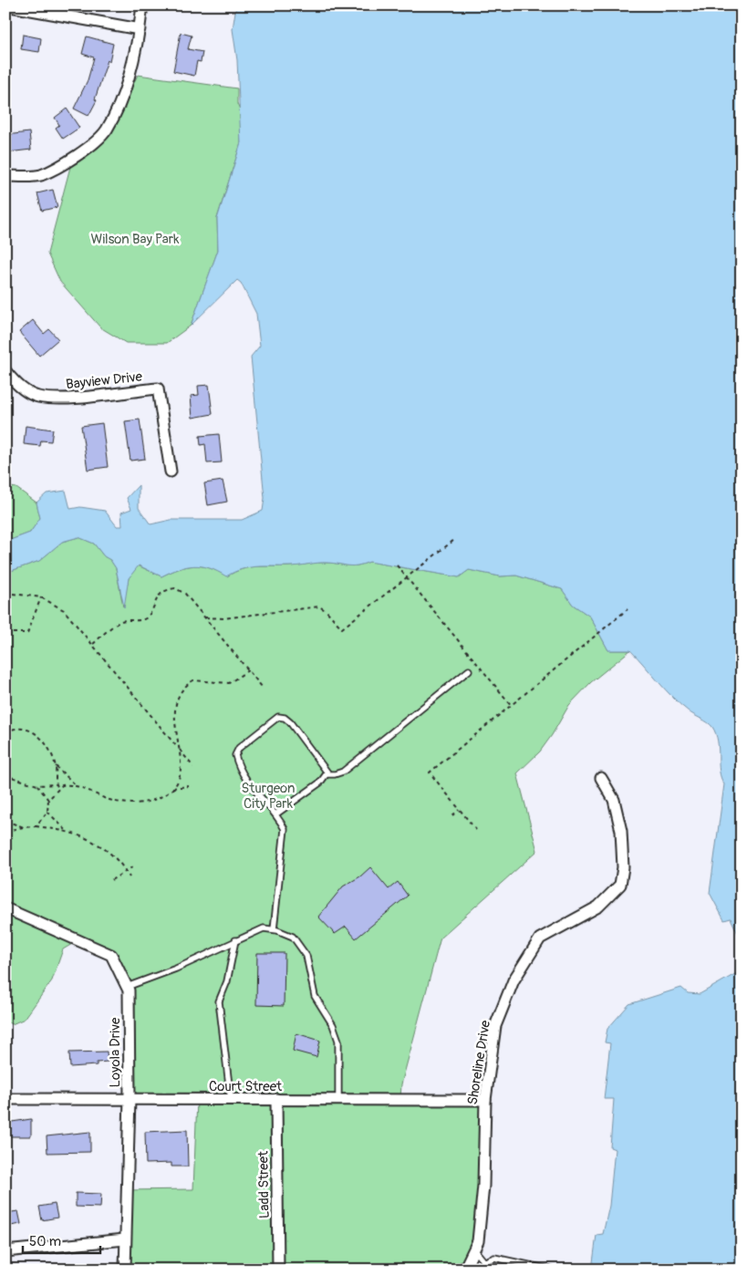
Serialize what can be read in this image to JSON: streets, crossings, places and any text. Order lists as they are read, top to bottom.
{
  "streets": {
    "street": [
      "Bayview Drive",
      "Loyola Drive",
      "Shoreline Drive",
      "Court Street",
      "Ladd Street"
    ]
  },
  "crossings": [
    ["Loyola Drive", "Court Street"],
    ["Shoreline Drive", "Court Street"],
    ["Court Street", "Ladd Street"]
  ],
  "parks": ["Wilson Bay Park", "Sturgeon City Park"],
  "scale_bar": "50 m"
}
